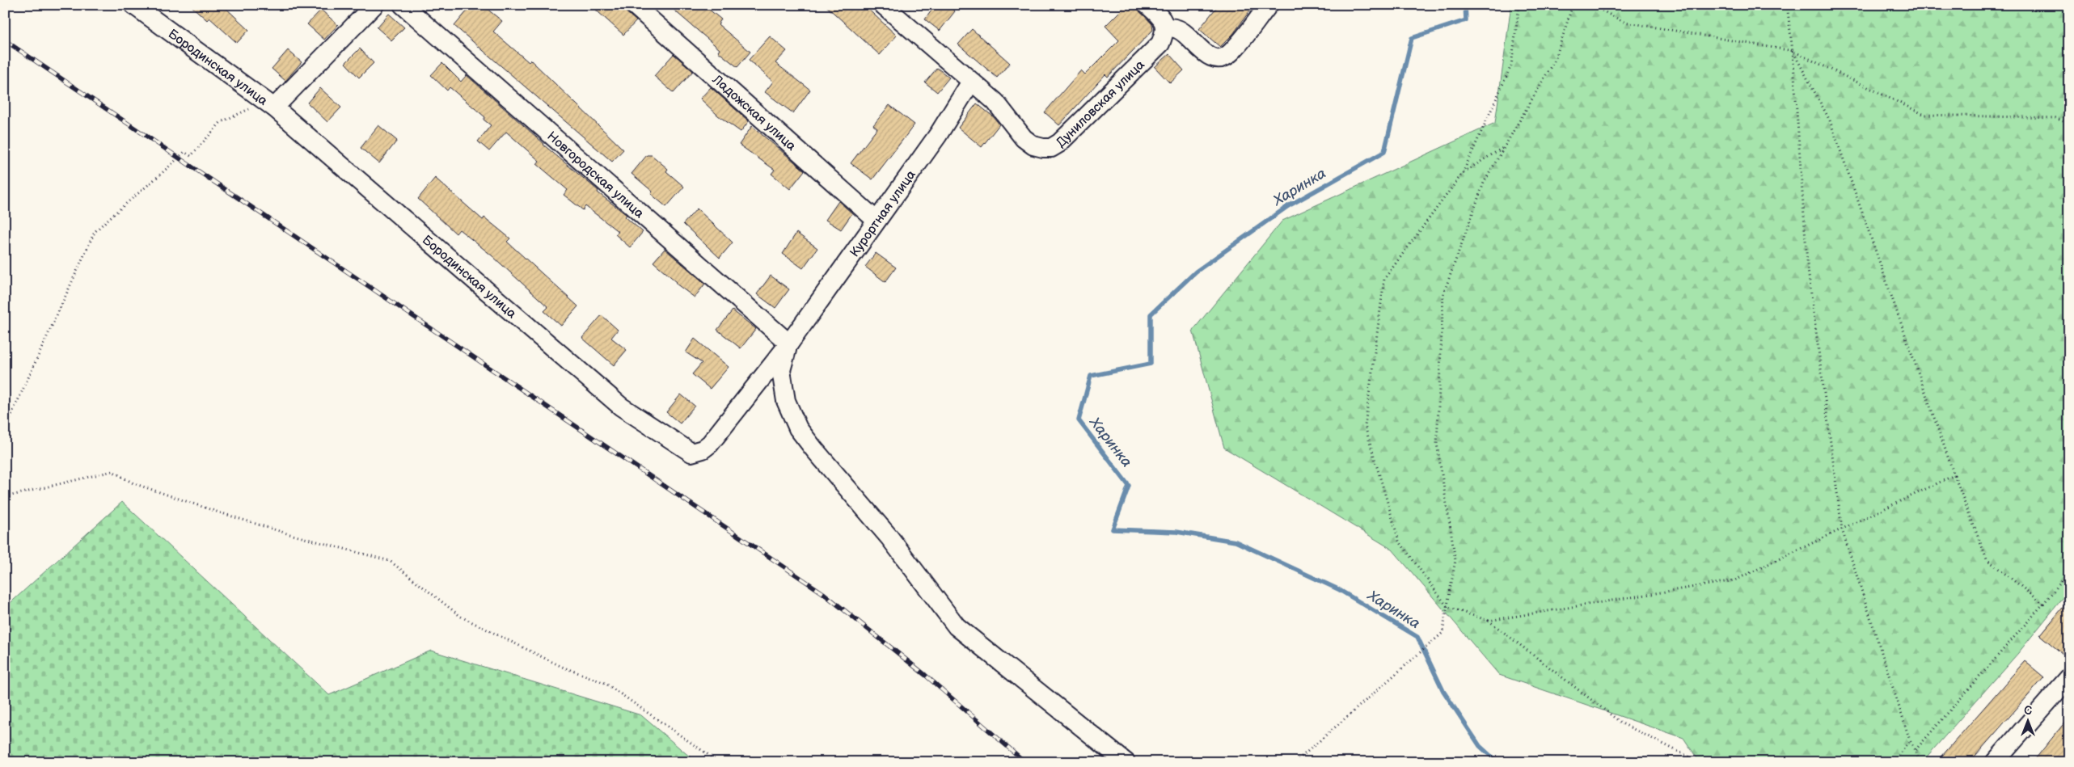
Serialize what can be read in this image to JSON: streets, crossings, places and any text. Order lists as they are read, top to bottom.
{
  "streets": {
    "street": [
      "Бородинская улица",
      "Дуниловская улица",
      "Ладожская улица",
      "Новгородская улица",
      "Курортная улица"
    ]
  },
  "crossings": [
    ["Бородинская улица", "Новгородская улица"],
    ["Бородинская улица", "Курортная улица"],
    ["Дуниловская улица", "Курортная улица"],
    ["Ладожская улица", "Курортная улица"],
    ["Новгородская улица", "Курортная улица"]
  ],
  "water": ["Харинка"],
  "north": "top"
}
